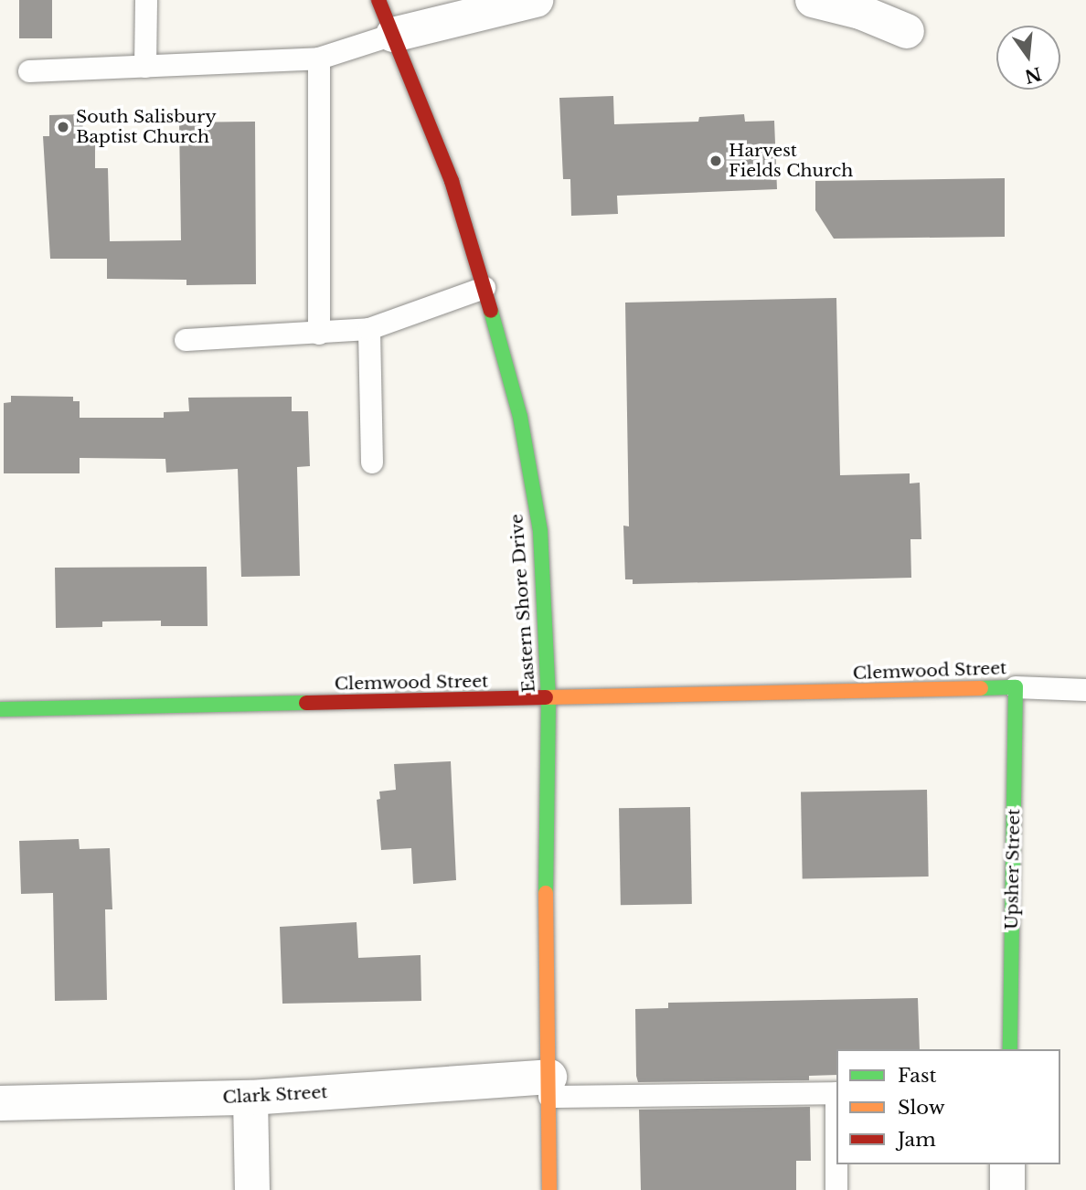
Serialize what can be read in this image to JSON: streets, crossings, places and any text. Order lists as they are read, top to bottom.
{
  "streets": {
    "street": [
      "Eastern Shore Drive",
      "Clemwood Street",
      "Upsher Street",
      "Clark Street"
    ]
  },
  "crossings": [
    ["Eastern Shore Drive", "Clemwood Street"],
    ["Eastern Shore Drive", "Clark Street"],
    ["Clemwood Street", "Upsher Street"]
  ],
  "places": ["South Salisbury Baptist Church", "Harvest Fields Church"],
  "legend": ["Fast", "Slow", "Jam"],
  "north": "bottom"
}
